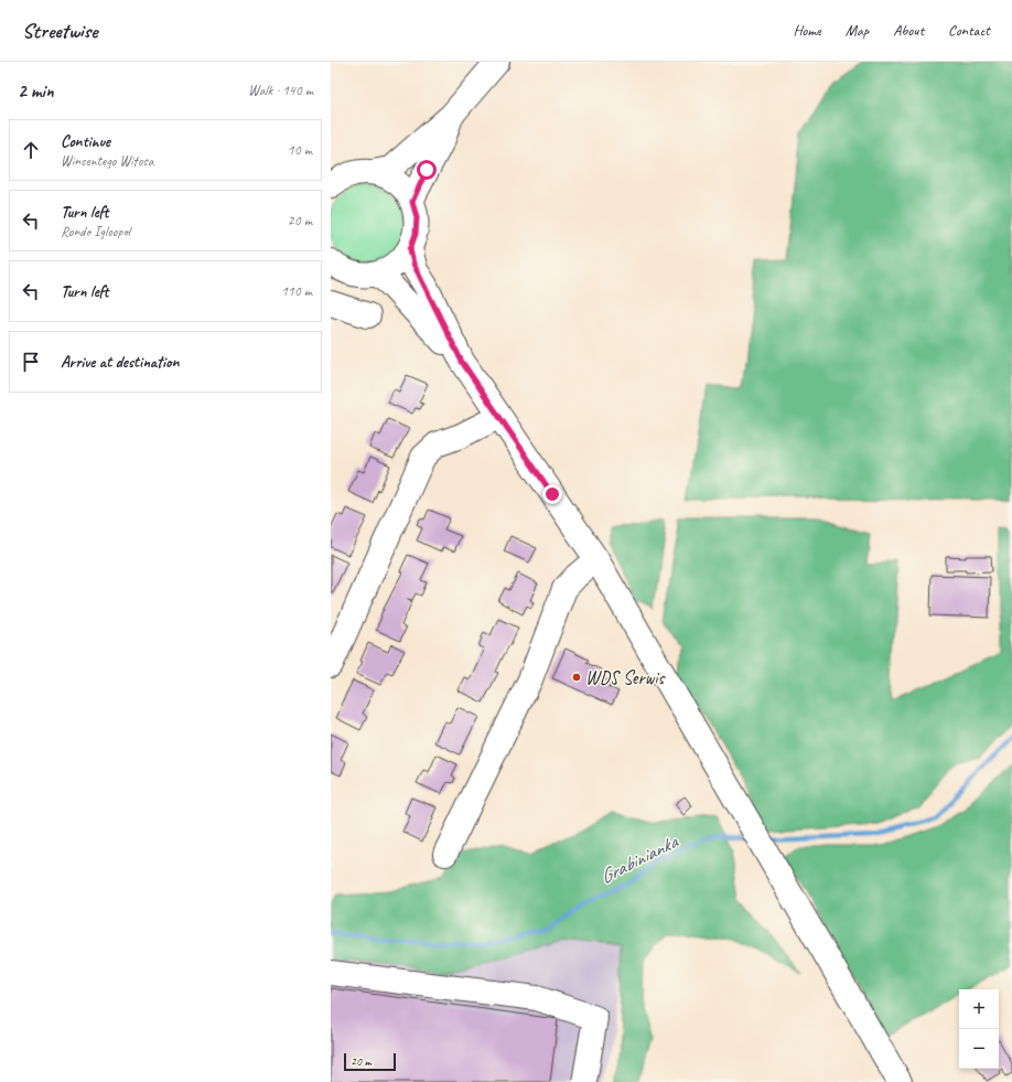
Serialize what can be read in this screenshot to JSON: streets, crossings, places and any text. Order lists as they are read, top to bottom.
{
  "water": ["Grabinianka"],
  "places": ["WDS Serwis"],
  "scale_bar": "20 m",
  "page": {
    "header": "Streetwise",
    "nav": [
      "Home",
      "Map",
      "About",
      "Contact"
    ],
    "heading": ["2 min", "Walk · 140 m"],
    "list": [
      ["Continue", "Wincentego Witosa", "10 m"],
      ["Turn left", "Rondo Igloopol", "20 m"],
      ["Turn left", "110 m"],
      "Arrive at destination"
    ],
    "map_buttons": ["+", "−"],
    "scale": "20 m"
  }
}
